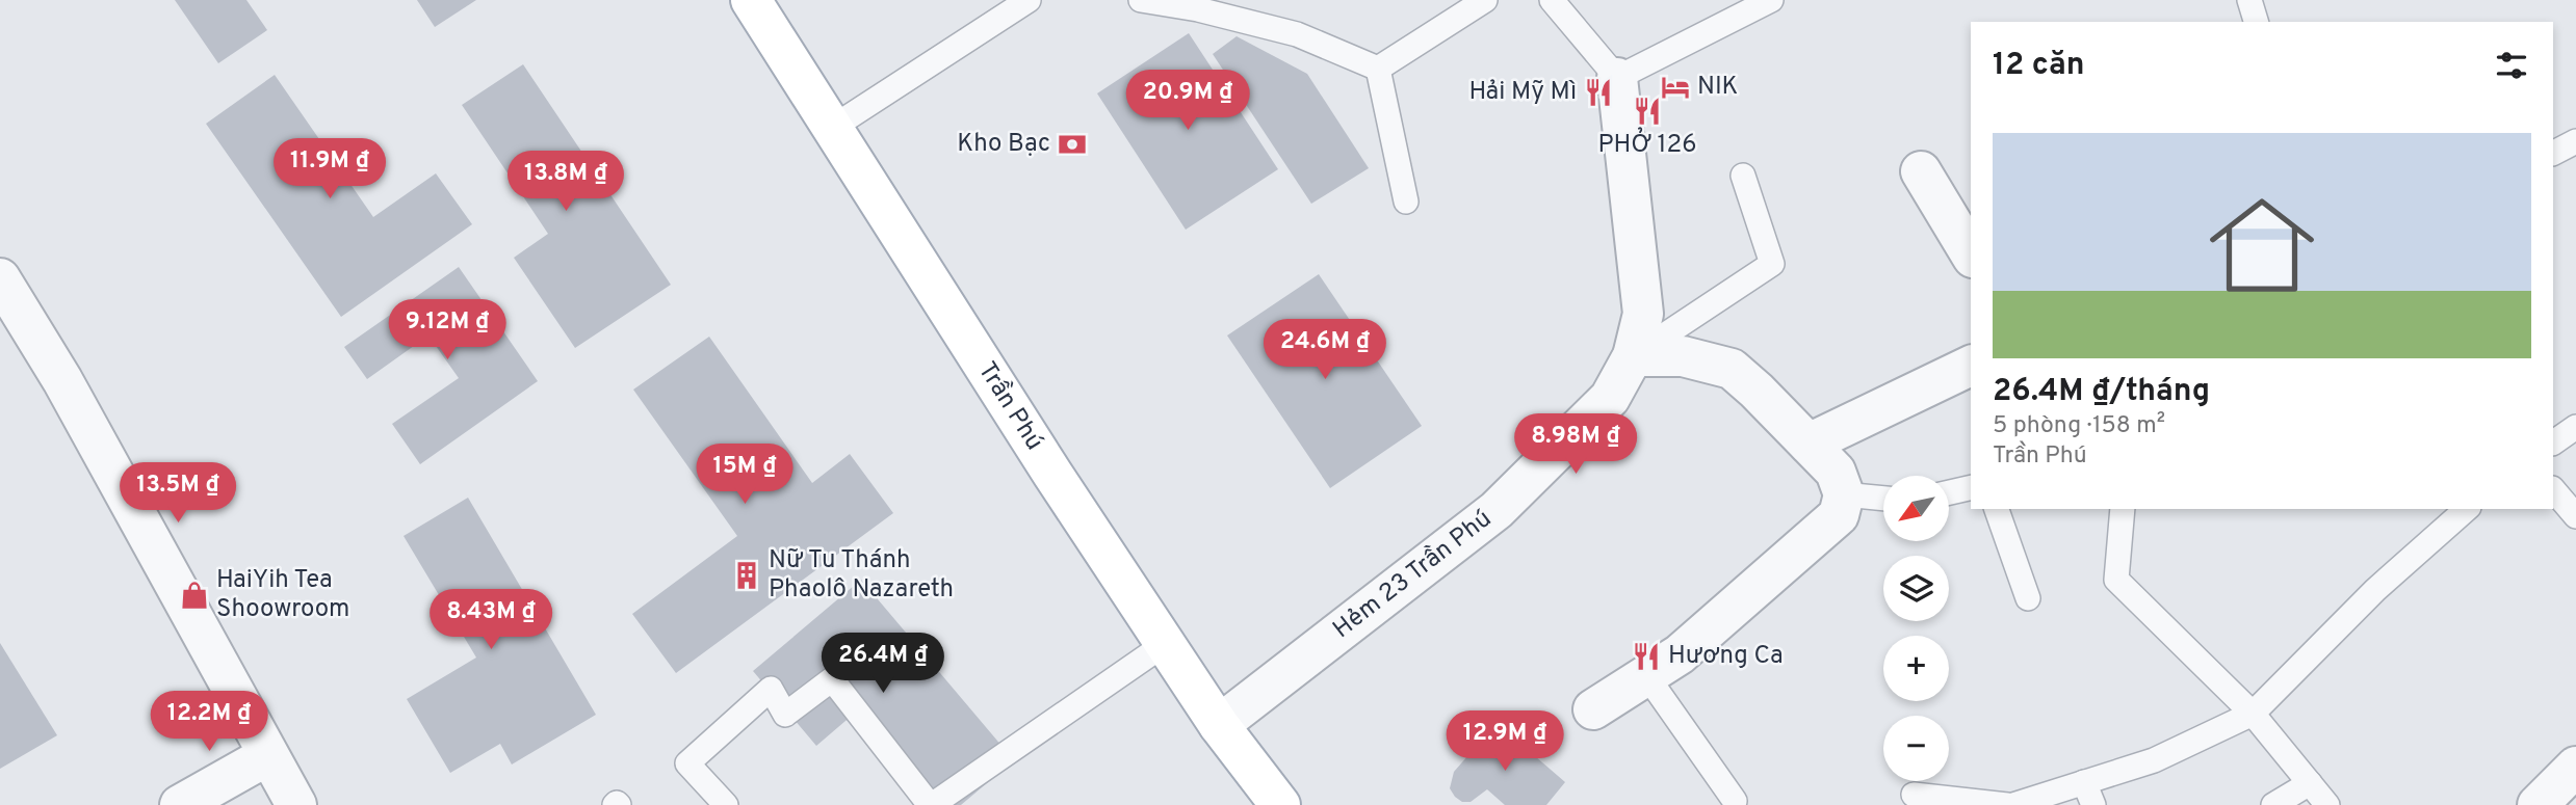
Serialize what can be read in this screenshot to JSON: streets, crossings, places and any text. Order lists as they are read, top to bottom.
{
  "streets": {
    "main road": ["Trần Phú"],
    "street": ["Hẻm 23 Trần Phú"]
  },
  "crossings": [
    ["Trần Phú", "Hẻm 23 Trần Phú"]
  ],
  "places": {
    "hotel": ["NIK"],
    "restaurant": ["Hải Mỹ Mì", "PHỞ 126", "Hương Ca"],
    "bank": ["Kho Bạc"],
    "building": ["Nữ Tu Thánh Phaolô Nazareth"],
    "shop": ["HaiYih Tea Shoowroom"]
  },
  "north": "bottom left",
  "page": {
    "heading": "12 căn",
    "price": [
      "20.9M ₫",
      "11.9M ₫",
      "13.8M ₫",
      "9.12M ₫",
      "24.6M ₫",
      "8.98M ₫",
      "15M ₫",
      "13.5M ₫",
      "8.43M ₫",
      "26.4M ₫",
      "12.2M ₫",
      "12.9M ₫"
    ],
    "list": [
      {
        "name": "26.4M ₫/tháng",
        "note": "5 phòng · 158 m² · Trần Phú"
      }
    ],
    "map_buttons": ["+", "−"]
  }
}
